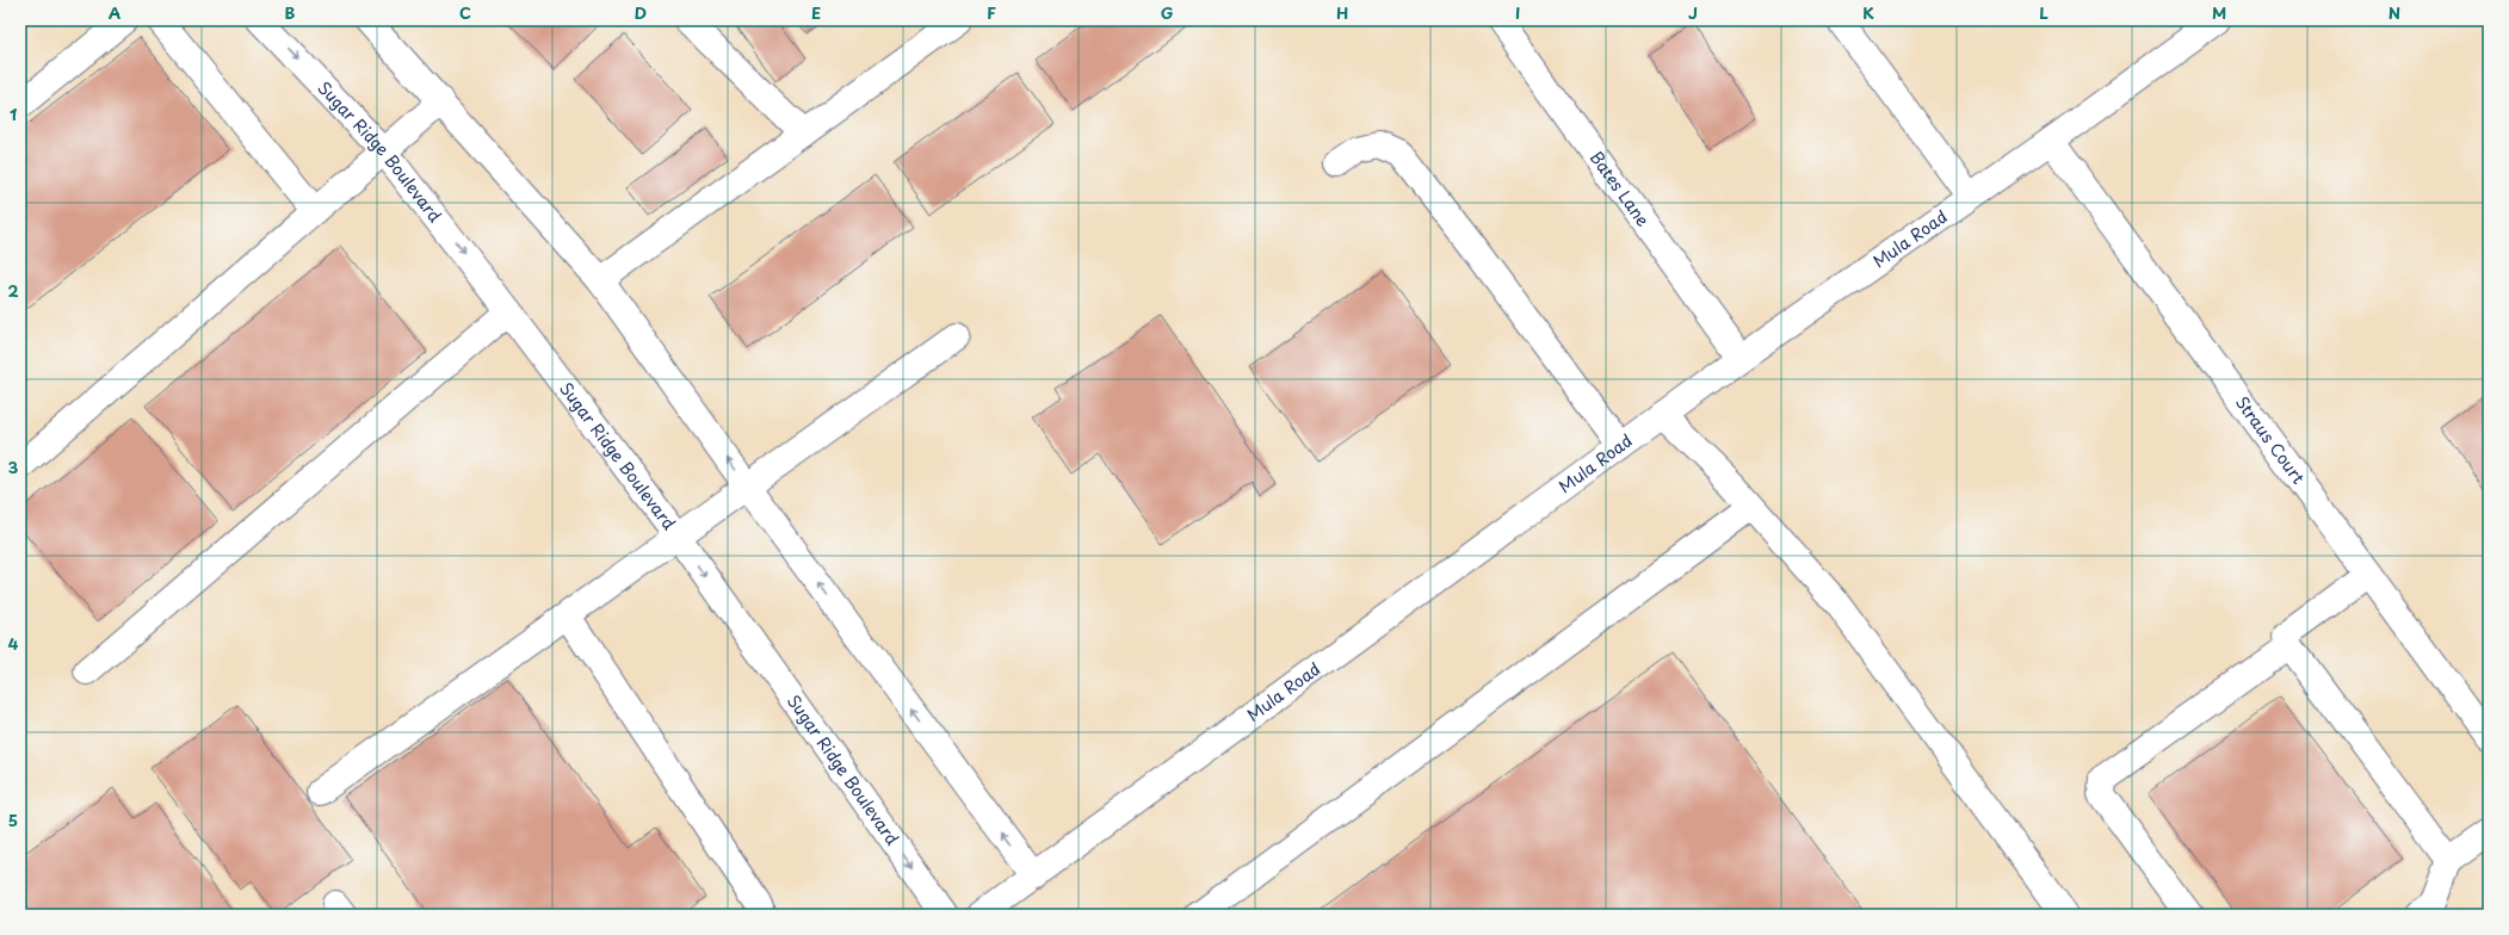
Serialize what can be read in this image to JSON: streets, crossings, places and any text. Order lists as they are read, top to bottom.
{
  "streets": {
    "street": [
      "Sugar Ridge Boulevard",
      "Bates Lane",
      "Mula Road",
      "Straus Court"
    ]
  },
  "crossings": [
    ["Bates Lane", "Mula Road"],
    ["Mula Road", "Straus Court"]
  ],
  "grid": {
    "columns": [
      "A",
      "B",
      "C",
      "D",
      "E",
      "F",
      "G",
      "H",
      "I",
      "J",
      "K",
      "L",
      "M",
      "N"
    ],
    "rows": [
      "1",
      "2",
      "3",
      "4",
      "5"
    ]
  }
}
